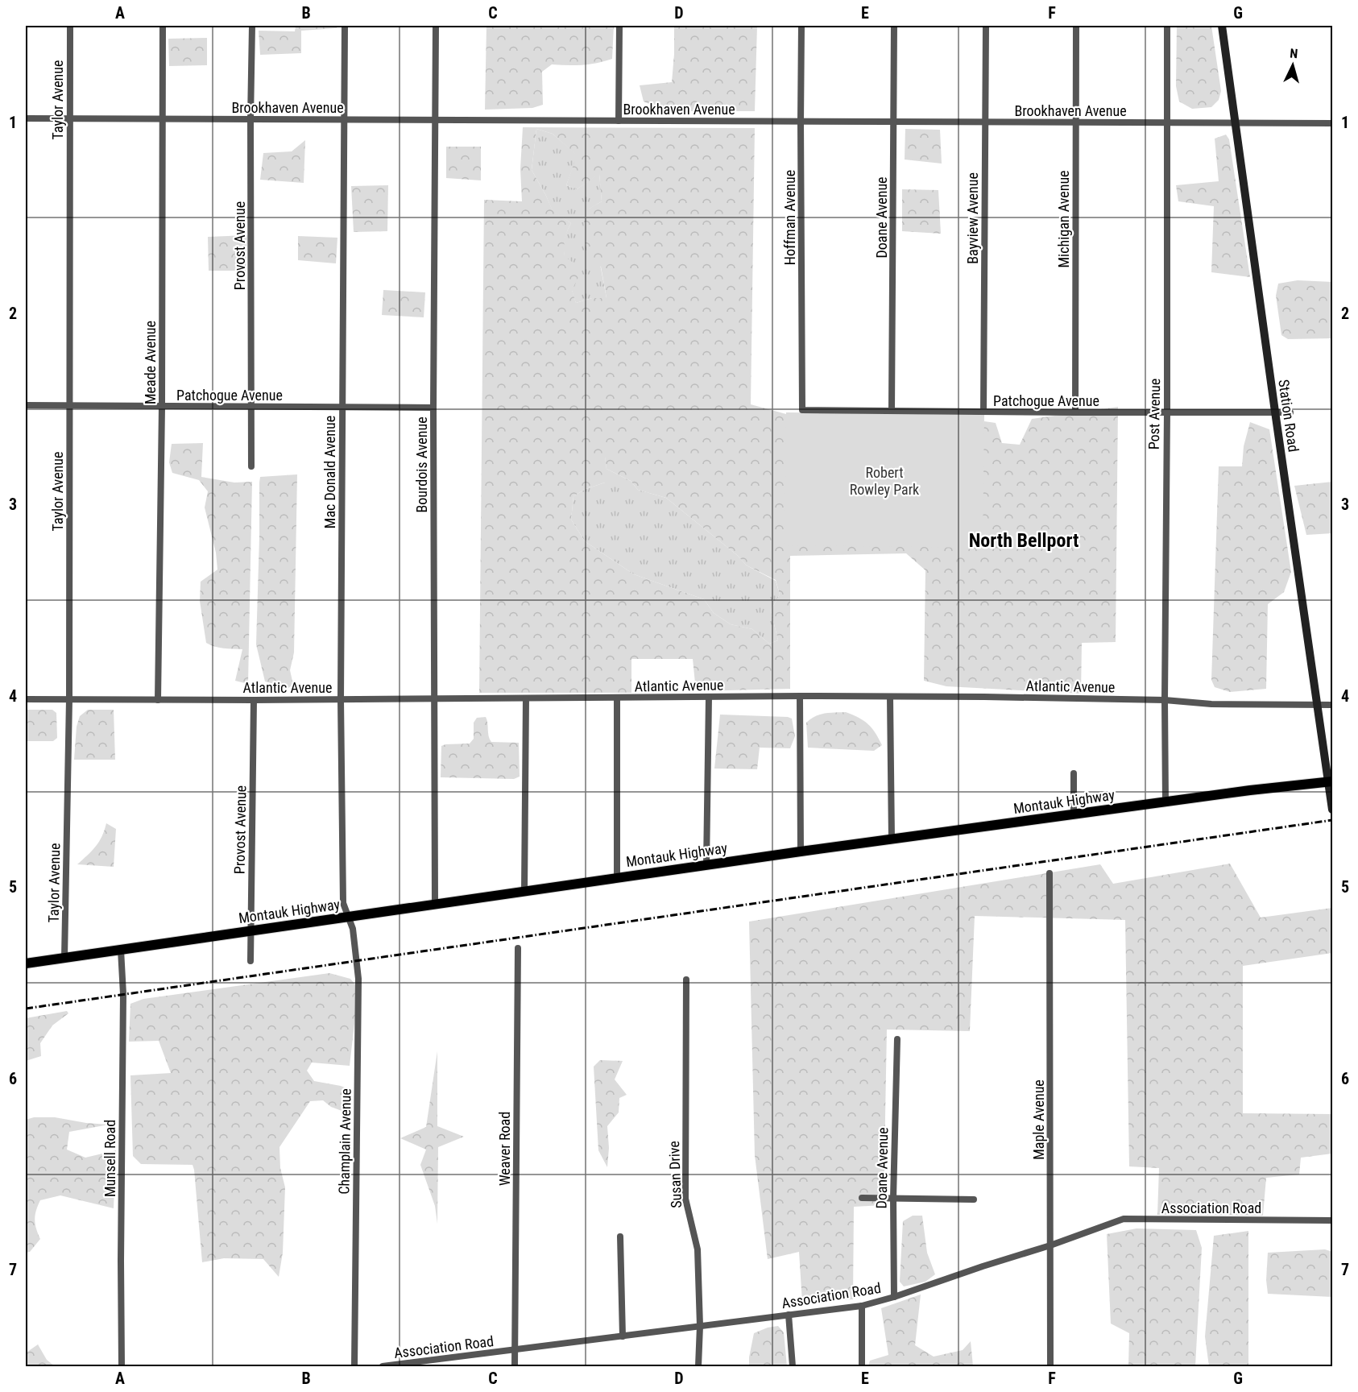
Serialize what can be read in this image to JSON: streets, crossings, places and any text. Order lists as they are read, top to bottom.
{
  "streets": {
    "main road": ["Station Road", "Montauk Highway"],
    "street": [
      "Taylor Avenue",
      "Brookhaven Avenue",
      "Hoffman Avenue",
      "Doane Avenue",
      "Bayview Avenue",
      "Michigan Avenue",
      "Provost Avenue",
      "Meade Avenue",
      "Patchogue Avenue",
      "Post Avenue",
      "Bourdois Avenue",
      "Mac Donald Avenue",
      "Atlantic Avenue",
      "Maple Avenue",
      "Champlain Avenue",
      "Weaver Road",
      "Munsell Road",
      "Susan Drive",
      "Association Road"
    ]
  },
  "crossings": [
    ["Taylor Avenue", "Brookhaven Avenue"],
    ["Taylor Avenue", "Patchogue Avenue"],
    ["Taylor Avenue", "Atlantic Avenue"],
    ["Taylor Avenue", "Montauk Highway"],
    ["Brookhaven Avenue", "Hoffman Avenue"],
    ["Brookhaven Avenue", "Doane Avenue"],
    ["Brookhaven Avenue", "Bayview Avenue"],
    ["Brookhaven Avenue", "Michigan Avenue"],
    ["Brookhaven Avenue", "Provost Avenue"],
    ["Brookhaven Avenue", "Meade Avenue"],
    ["Brookhaven Avenue", "Post Avenue"],
    ["Brookhaven Avenue", "Station Road"],
    ["Brookhaven Avenue", "Bourdois Avenue"],
    ["Brookhaven Avenue", "Mac Donald Avenue"],
    ["Hoffman Avenue", "Patchogue Avenue"],
    ["Doane Avenue", "Patchogue Avenue"],
    ["Doane Avenue", "Association Road"],
    ["Bayview Avenue", "Patchogue Avenue"],
    ["Michigan Avenue", "Patchogue Avenue"],
    ["Provost Avenue", "Patchogue Avenue"],
    ["Provost Avenue", "Atlantic Avenue"],
    ["Provost Avenue", "Montauk Highway"],
    ["Meade Avenue", "Patchogue Avenue"],
    ["Meade Avenue", "Atlantic Avenue"],
    ["Patchogue Avenue", "Post Avenue"],
    ["Patchogue Avenue", "Station Road"],
    ["Patchogue Avenue", "Bourdois Avenue"],
    ["Patchogue Avenue", "Mac Donald Avenue"],
    ["Post Avenue", "Atlantic Avenue"],
    ["Post Avenue", "Montauk Highway"],
    ["Station Road", "Atlantic Avenue"],
    ["Station Road", "Montauk Highway"],
    ["Bourdois Avenue", "Atlantic Avenue"],
    ["Bourdois Avenue", "Montauk Highway"],
    ["Mac Donald Avenue", "Atlantic Avenue"],
    ["Mac Donald Avenue", "Montauk Highway"],
    ["Mac Donald Avenue", "Champlain Avenue"],
    ["Montauk Highway", "Champlain Avenue"],
    ["Montauk Highway", "Munsell Road"],
    ["Maple Avenue", "Association Road"],
    ["Weaver Road", "Association Road"],
    ["Susan Drive", "Association Road"]
  ],
  "districts": ["North Bellport"],
  "parks": ["Robert Rowley Park"],
  "north": "top",
  "grid": {
    "columns": [
      "A",
      "B",
      "C",
      "D",
      "E",
      "F",
      "G"
    ],
    "rows": [
      "1",
      "2",
      "3",
      "4",
      "5",
      "6",
      "7"
    ]
  }
}
